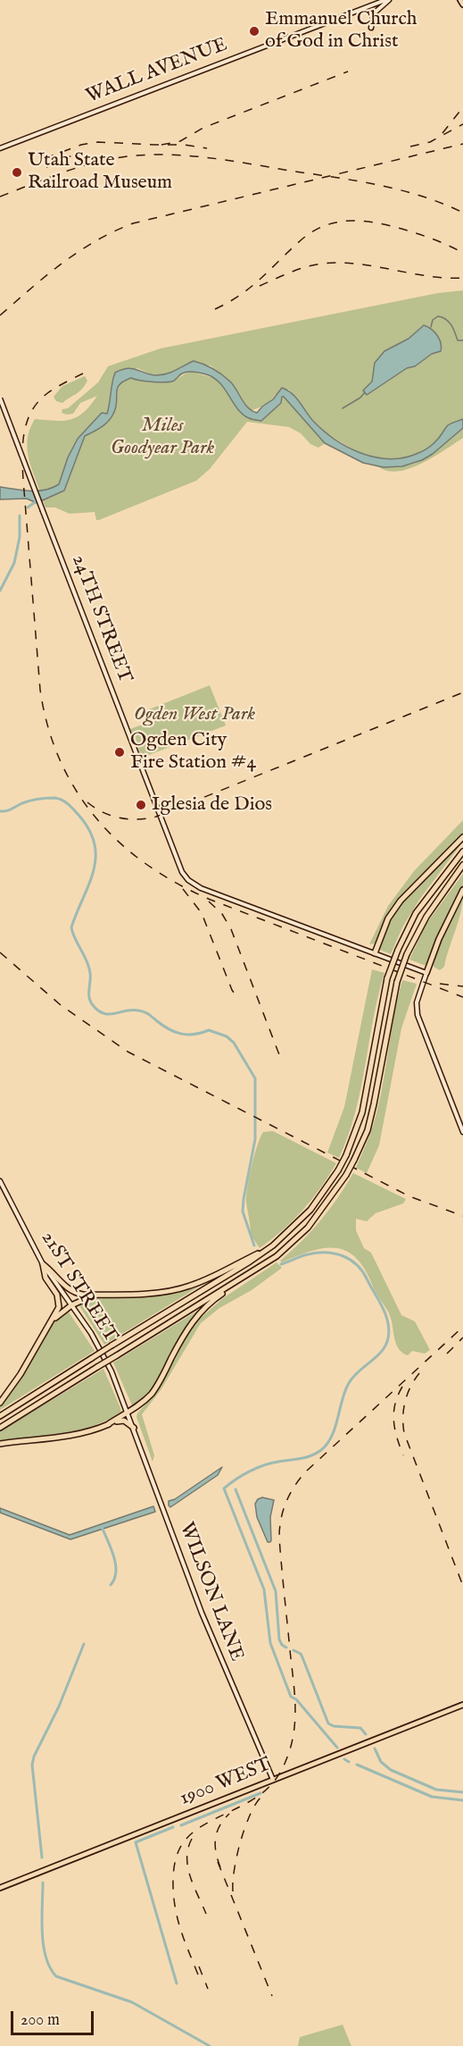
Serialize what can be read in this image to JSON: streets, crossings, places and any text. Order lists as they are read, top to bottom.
{
  "streets": {
    "main road": [
      "WALL AVENUE",
      "24TH STREET",
      "21ST STREET",
      "WILSON LANE",
      "1900 WEST"
    ]
  },
  "crossings": [
    ["21ST STREET", "WILSON LANE"],
    ["WILSON LANE", "1900 WEST"]
  ],
  "parks": ["Miles Goodyear Park", "Ogden West Park"],
  "places": [
    "Emmanuel Church of God in Christ",
    "Utah State Railroad Museum",
    "Ogden City Fire Station #4",
    "Iglesia de Dios"
  ],
  "scale_bar": "200 m"
}
